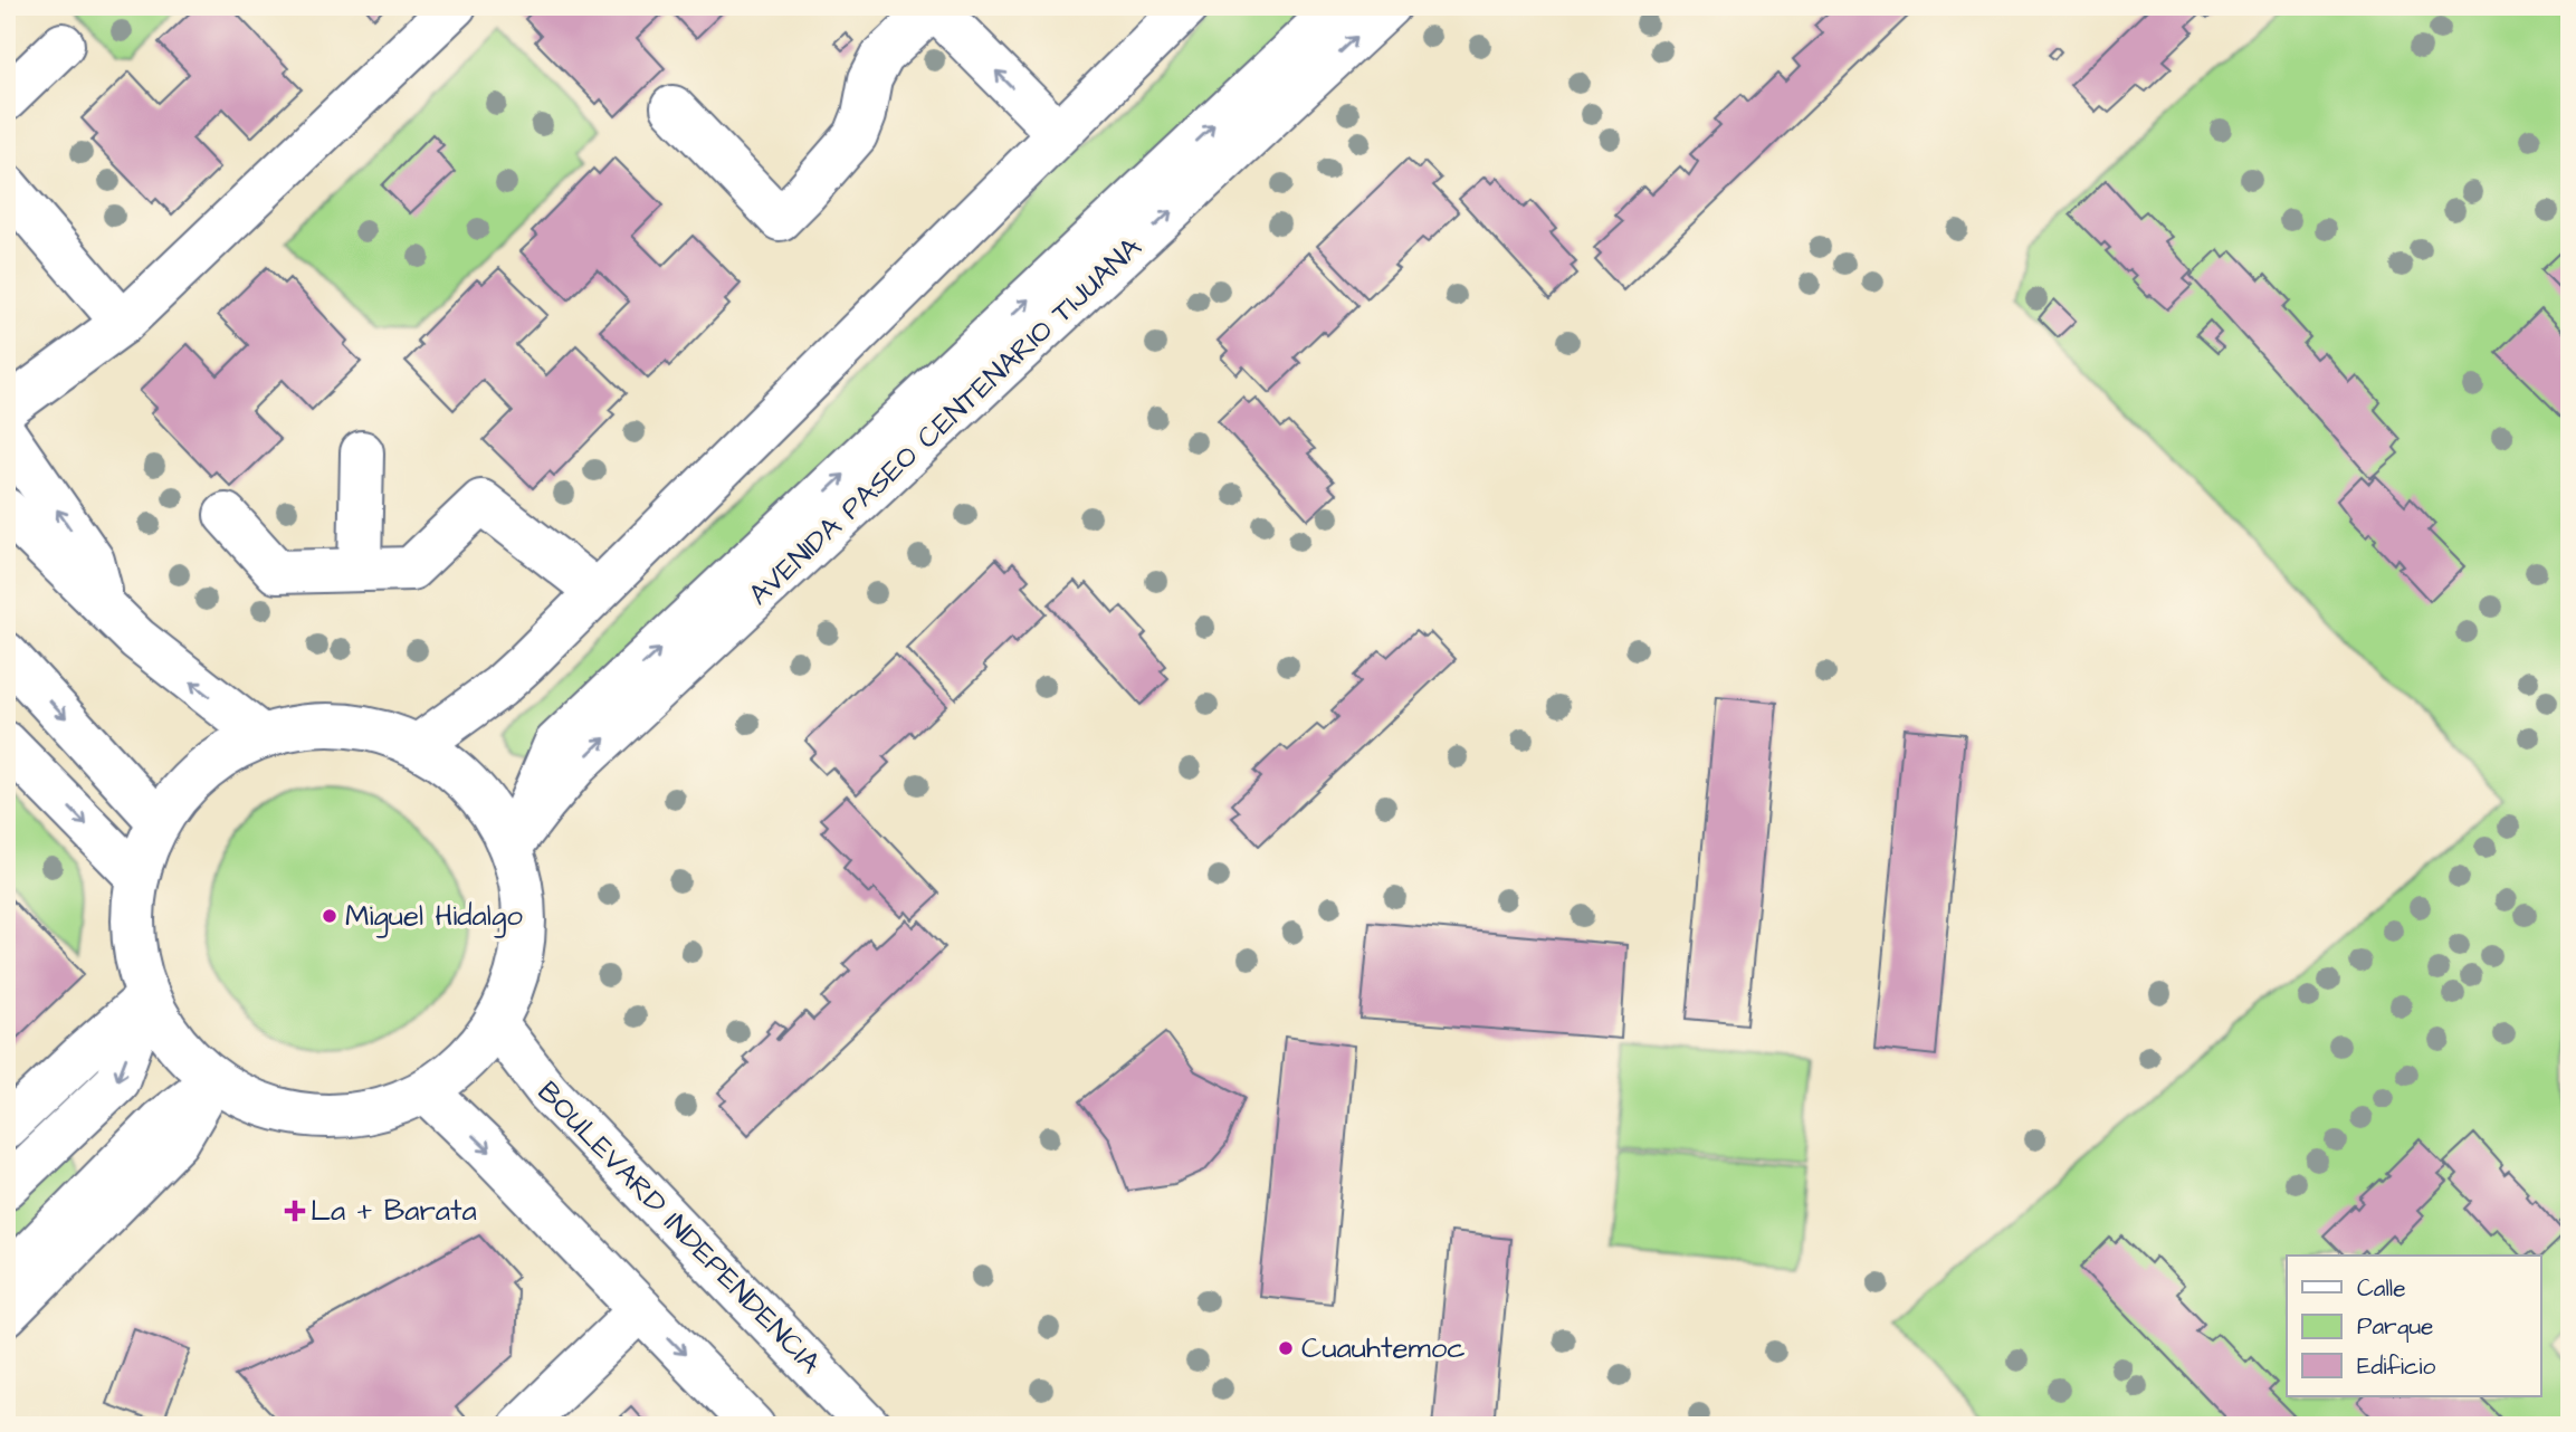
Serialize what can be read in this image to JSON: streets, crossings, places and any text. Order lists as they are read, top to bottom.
{
  "streets": {
    "main road": ["AVENIDA PASEO CENTENARIO TIJUANA", "BOULEVARD INDEPENDENCIA"]
  },
  "places": {
    "other": ["Miguel Hidalgo", "Cuauhtemoc"],
    "health": ["La + Barata"]
  },
  "legend": ["Calle", "Parque", "Edificio"]
}
